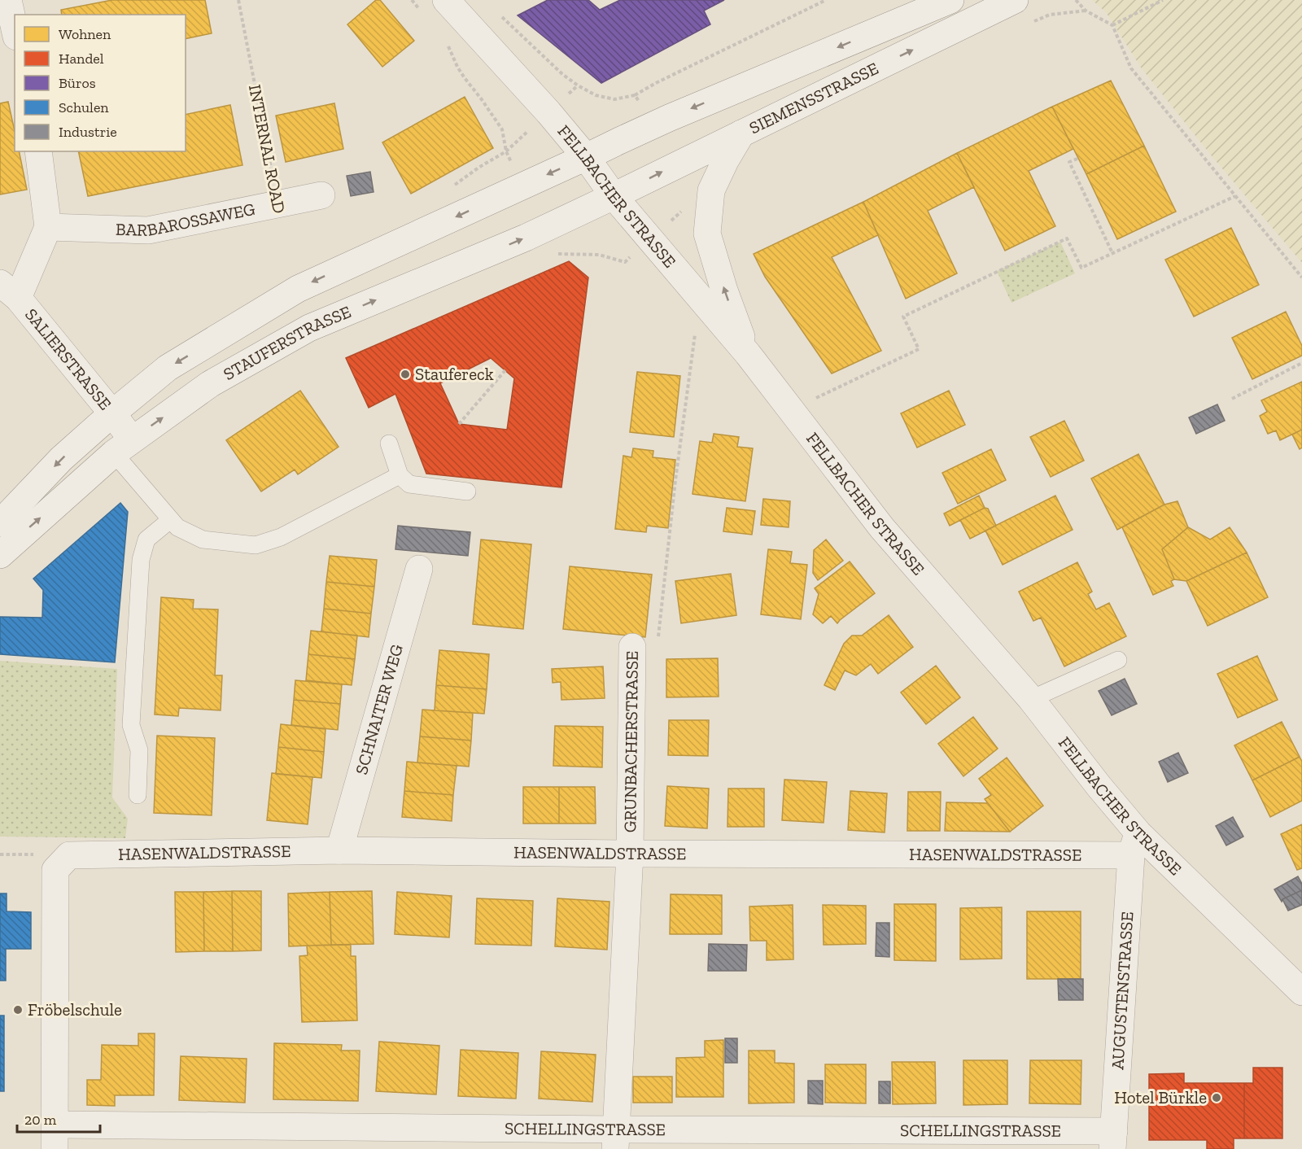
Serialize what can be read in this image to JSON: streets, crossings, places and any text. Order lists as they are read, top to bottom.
{
  "streets": {
    "street": [
      "SIEMENSSTRASSE",
      "FELLBACHER STRASSE",
      "BARBAROSSAWEG",
      "STAUFERSTRASSE",
      "SALIERSTRASSE",
      "SCHNAITER WEG",
      "GRUNBACHERSTRASSE",
      "HASENWALDSTRASSE",
      "AUGUSTENSTRASSE",
      "SCHELLINGSTRASSE"
    ],
    "path": ["INTERNAL ROAD"]
  },
  "crossings": [
    ["SIEMENSSTRASSE", "FELLBACHER STRASSE"],
    ["SIEMENSSTRASSE", "STAUFERSTRASSE"],
    ["INTERNAL ROAD", "BARBAROSSAWEG"],
    ["FELLBACHER STRASSE", "STAUFERSTRASSE"],
    ["FELLBACHER STRASSE", "GRUNBACHERSTRASSE"],
    ["FELLBACHER STRASSE", "HASENWALDSTRASSE"],
    ["FELLBACHER STRASSE", "AUGUSTENSTRASSE"],
    ["STAUFERSTRASSE", "SALIERSTRASSE"],
    ["SCHNAITER WEG", "HASENWALDSTRASSE"],
    ["GRUNBACHERSTRASSE", "HASENWALDSTRASSE"],
    ["GRUNBACHERSTRASSE", "SCHELLINGSTRASSE"],
    ["HASENWALDSTRASSE", "AUGUSTENSTRASSE"],
    ["HASENWALDSTRASSE", "SCHELLINGSTRASSE"],
    ["AUGUSTENSTRASSE", "SCHELLINGSTRASSE"]
  ],
  "places": ["Staufereck", "Fröbelschule", "Hotel Bürkle"],
  "legend": [
    "Wohnen",
    "Handel",
    "Büros",
    "Schulen",
    "Industrie"
  ],
  "scale_bar": "20 m"
}
